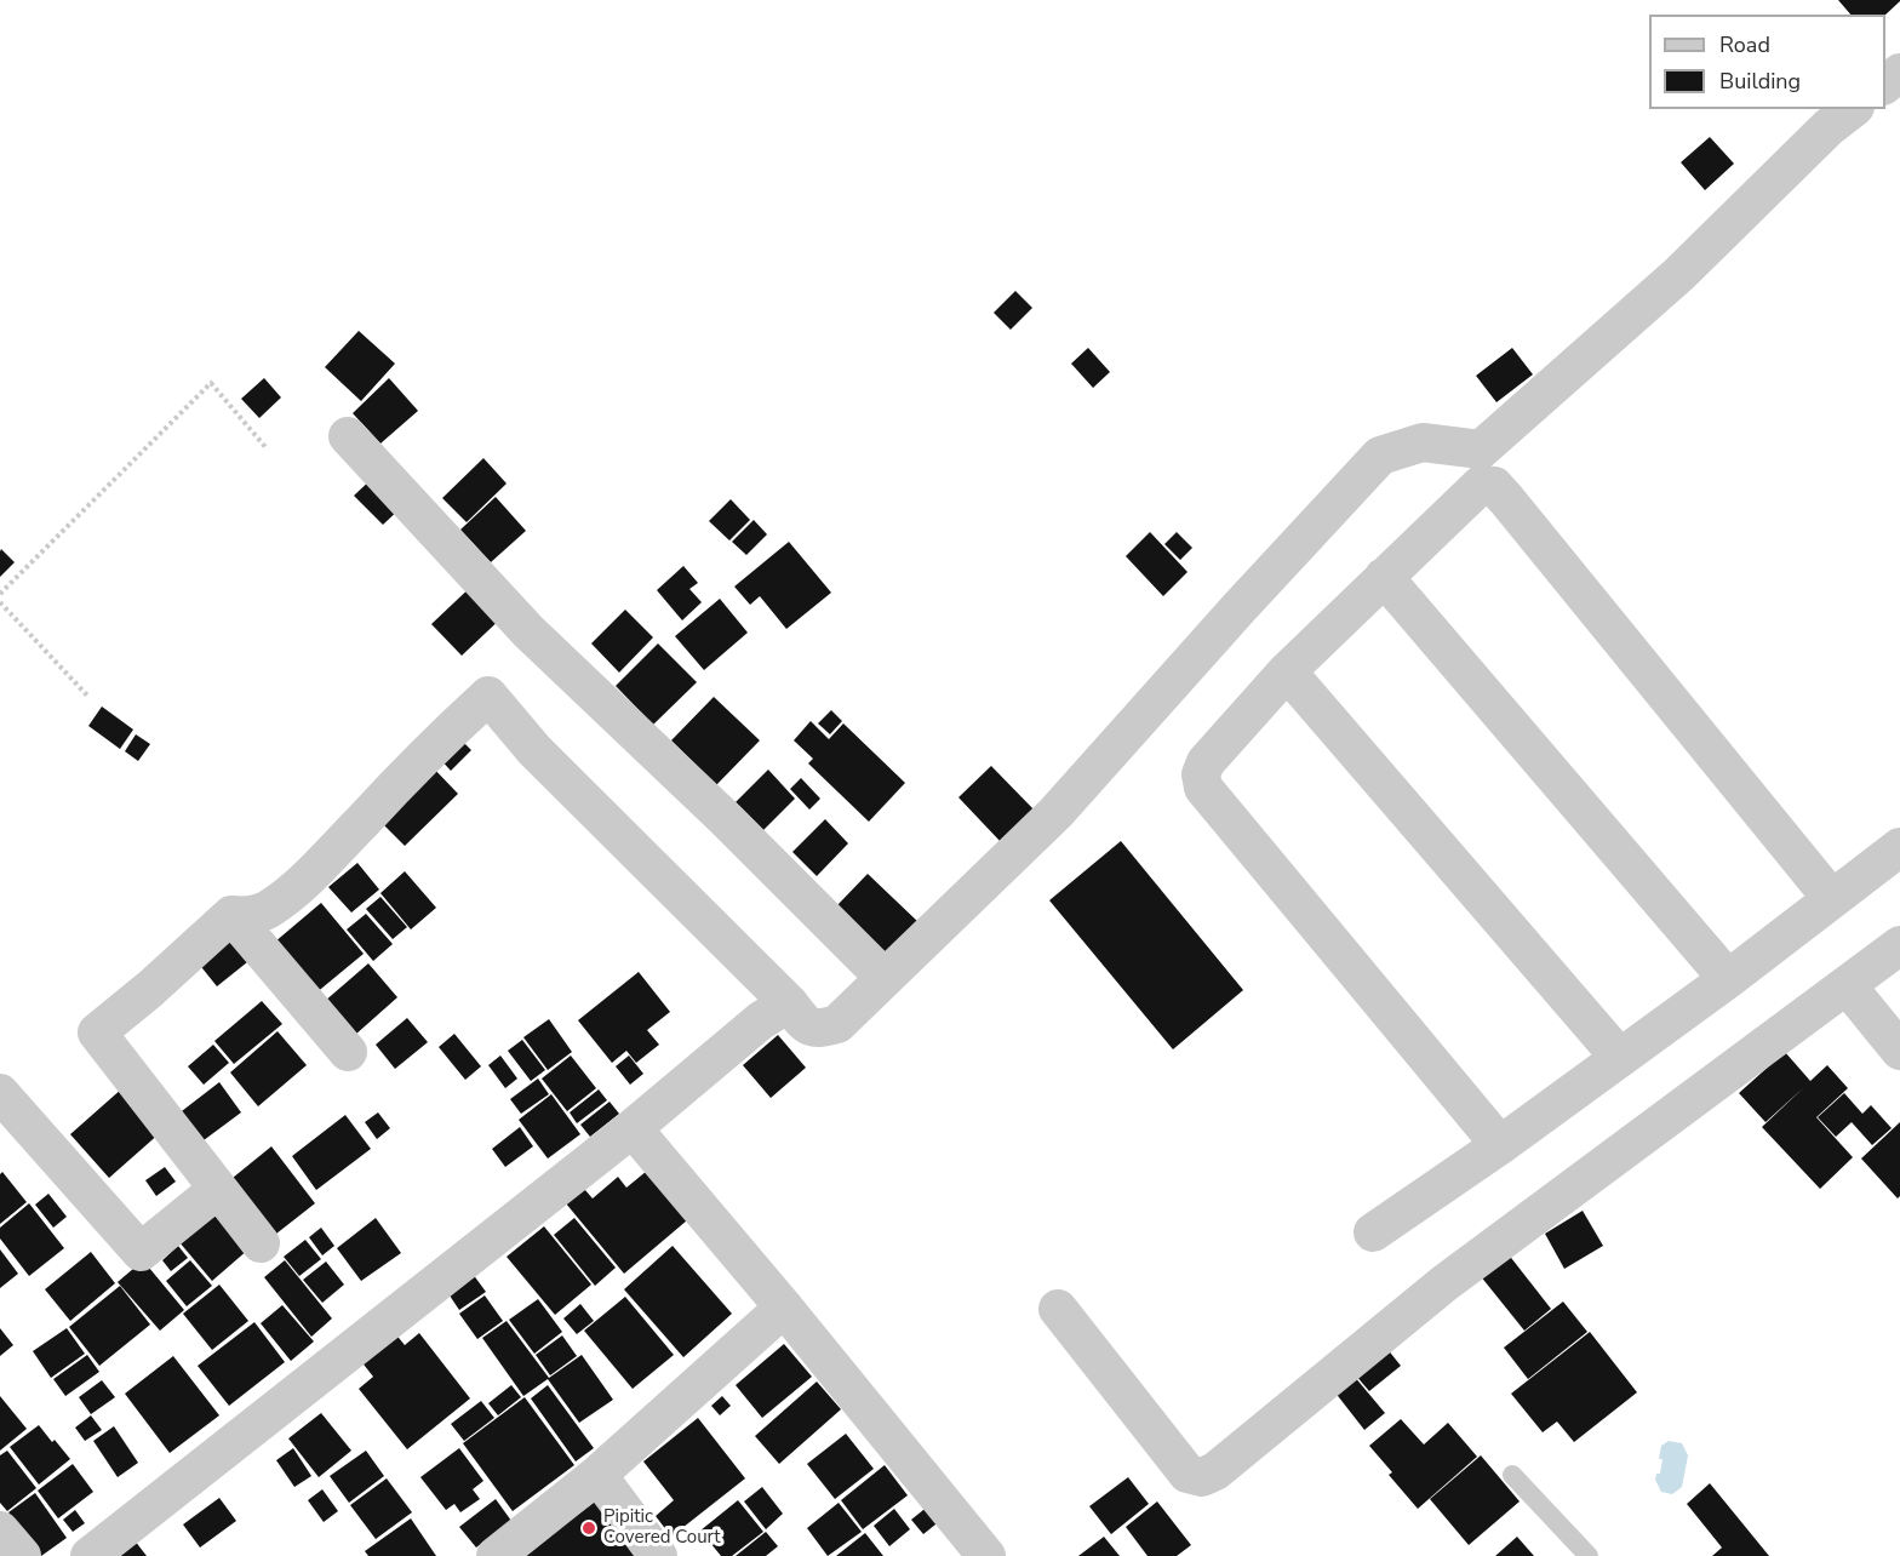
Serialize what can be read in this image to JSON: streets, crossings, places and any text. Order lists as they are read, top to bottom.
{
  "places": ["Pipitic Covered Court"],
  "legend": ["Road", "Building"]
}
